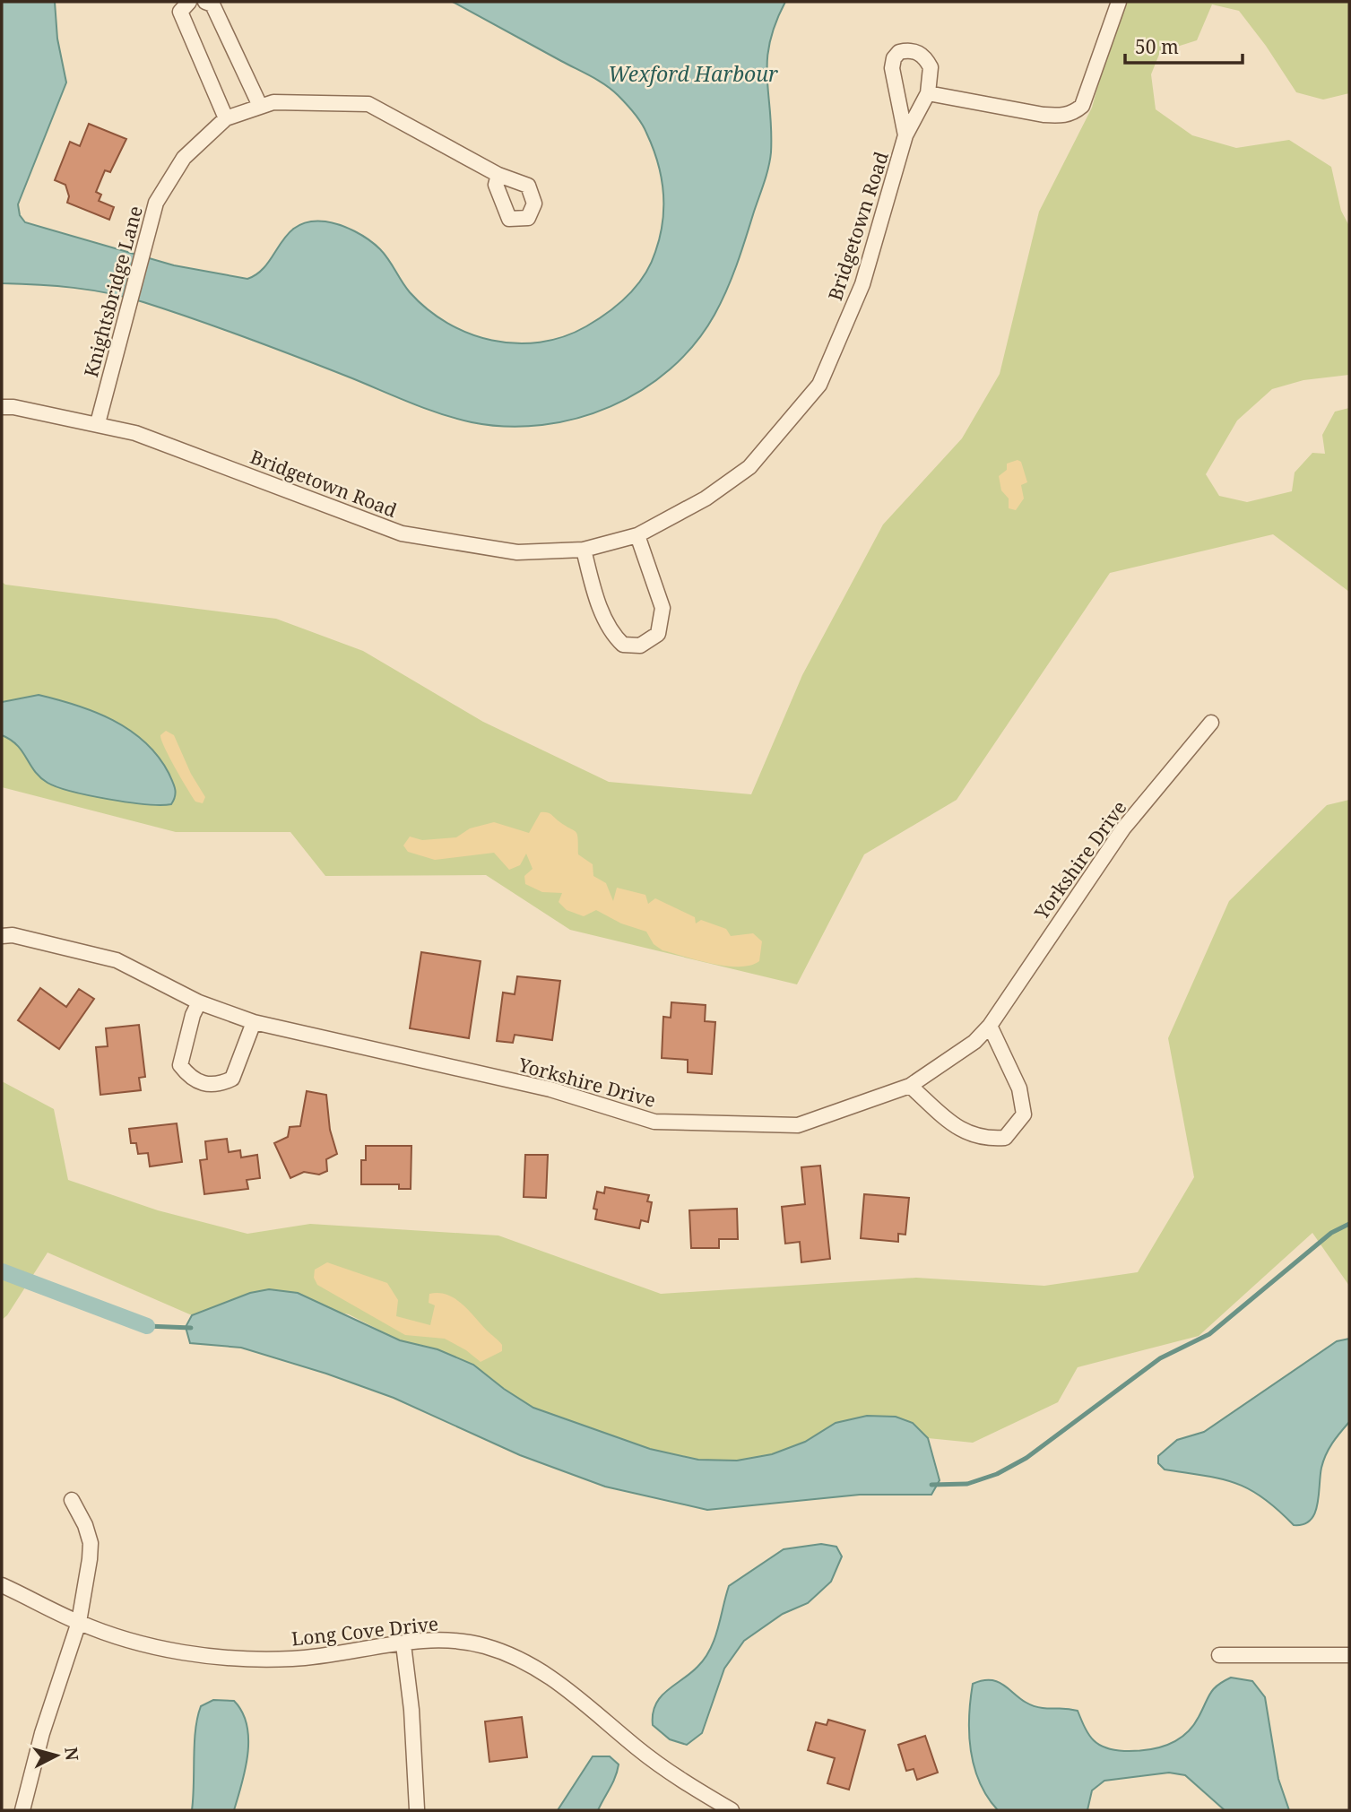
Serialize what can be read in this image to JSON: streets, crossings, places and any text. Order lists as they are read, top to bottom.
{
  "streets": {
    "street": [
      "Bridgetown Road",
      "Knightsbridge Lane",
      "Yorkshire Drive",
      "Long Cove Drive"
    ]
  },
  "crossings": [
    ["Bridgetown Road", "Knightsbridge Lane"]
  ],
  "water": ["Wexford Harbour"],
  "scale_bar": "50 m",
  "north": "right"
}
